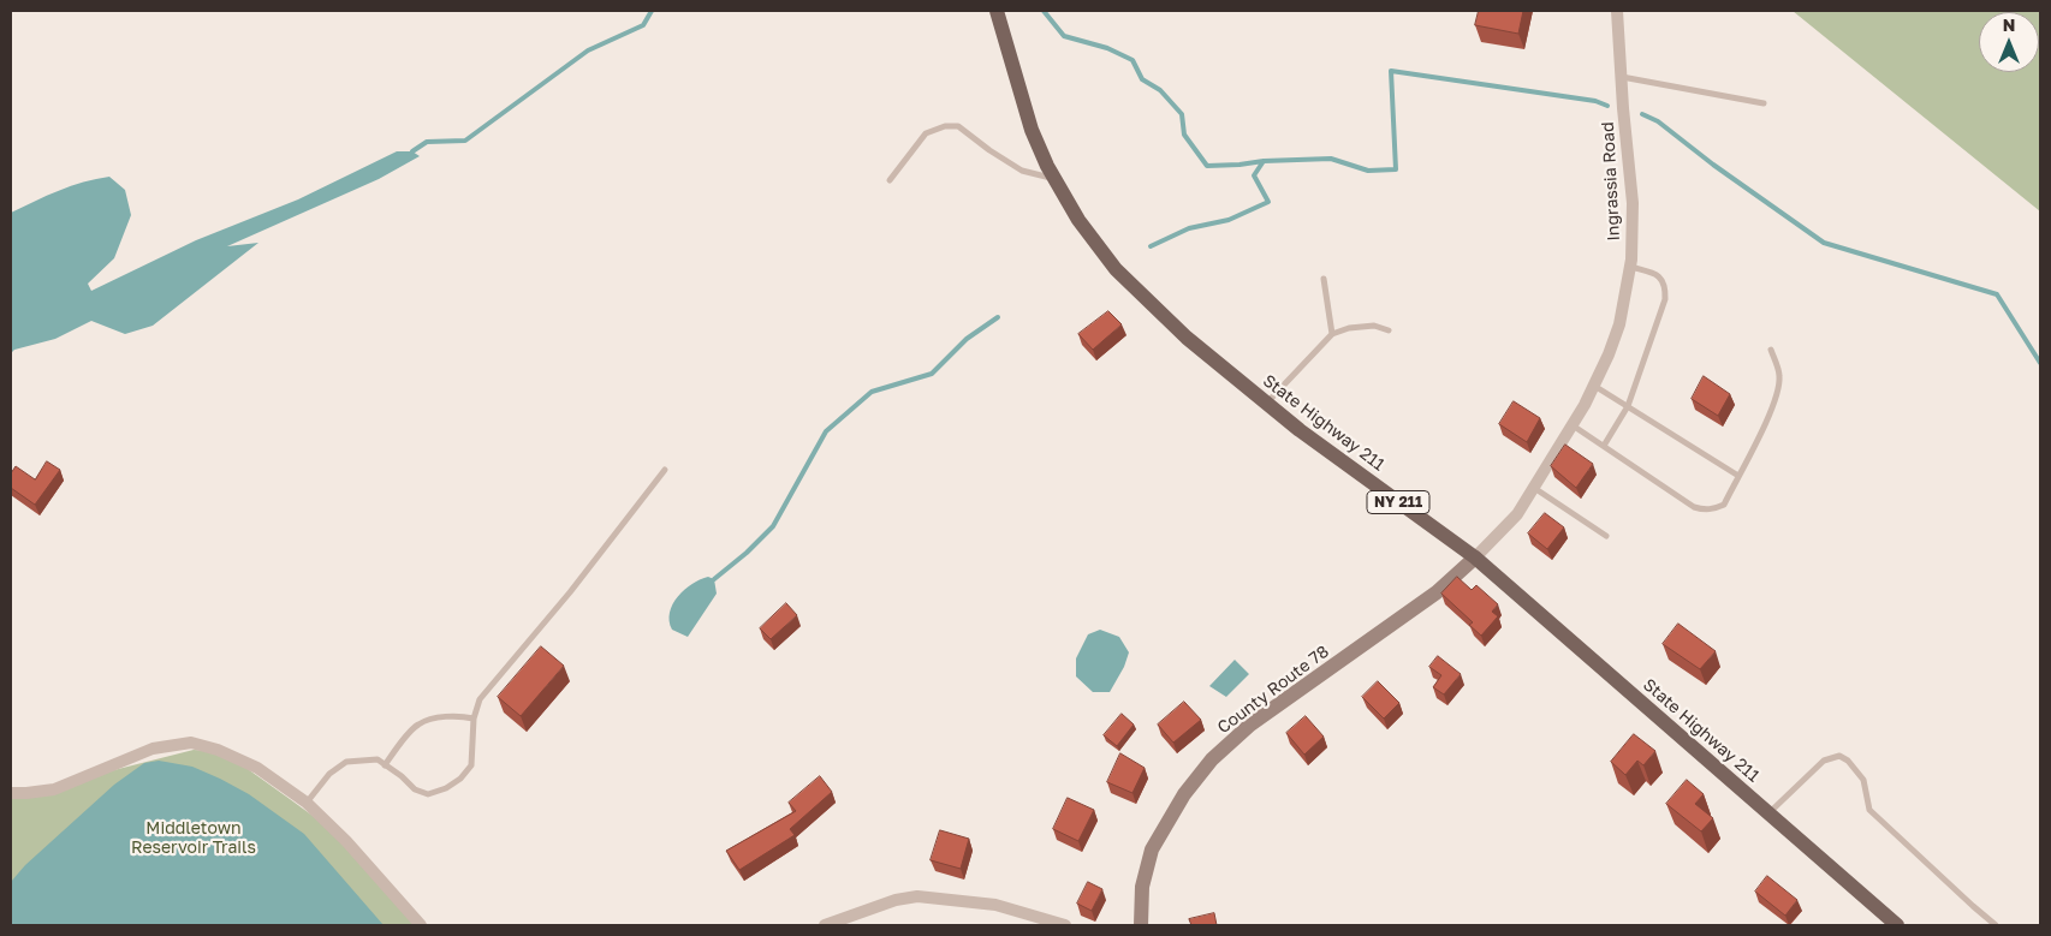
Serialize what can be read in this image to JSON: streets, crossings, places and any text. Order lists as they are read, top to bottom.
{
  "streets": {
    "main road": ["State Highway 211", "NY 211"],
    "street": ["Ingrassia Road", "County Route 78"]
  },
  "crossings": [
    ["Ingrassia Road", "State Highway 211"],
    ["Ingrassia Road", "County Route 78"],
    ["State Highway 211", "County Route 78"]
  ],
  "parks": ["Middletown Reservoir Trails"],
  "north": "top"
}
